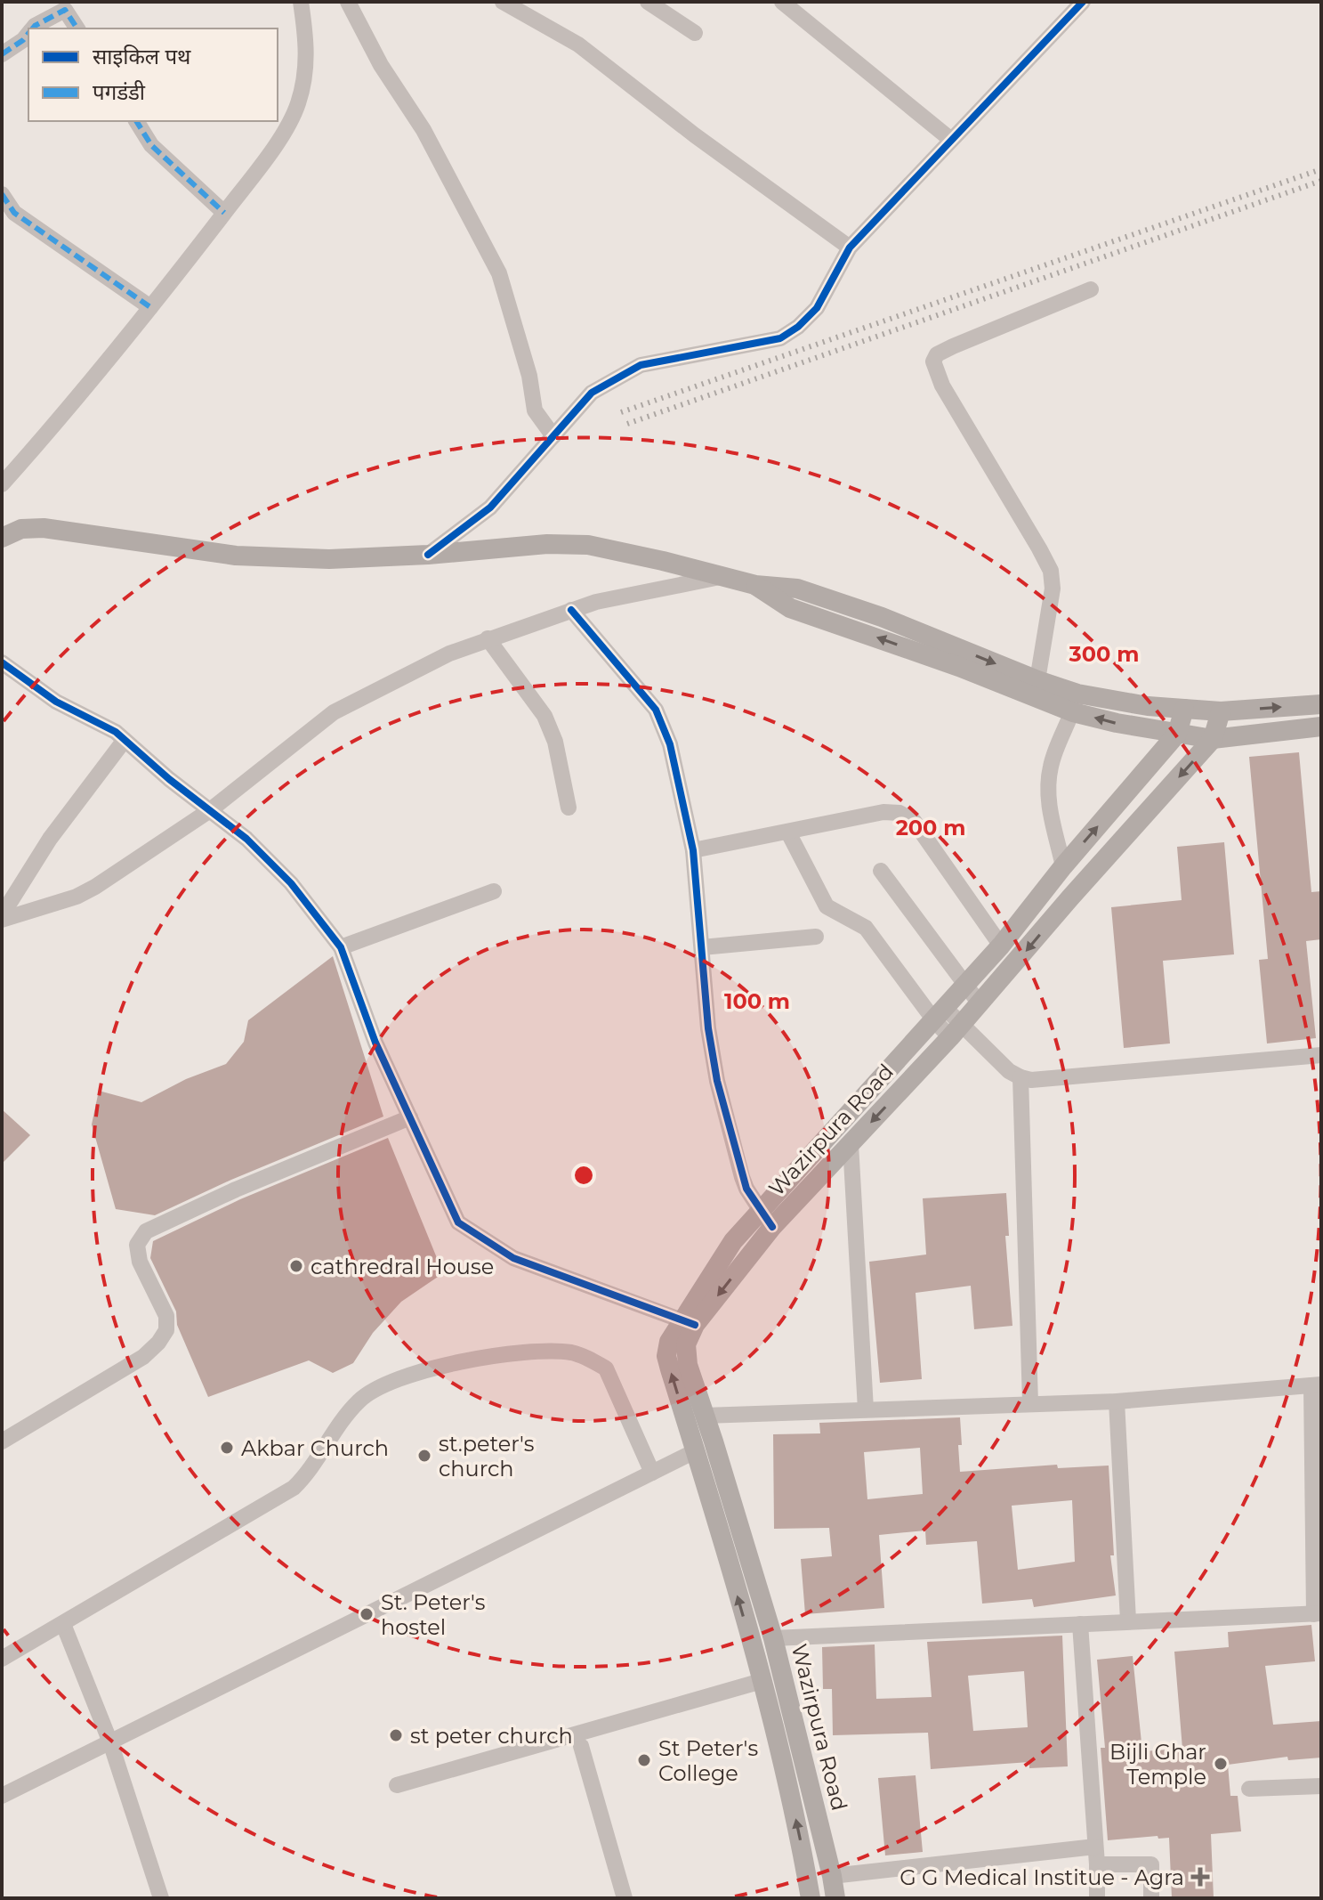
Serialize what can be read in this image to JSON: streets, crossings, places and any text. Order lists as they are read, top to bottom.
{
  "streets": {
    "main road": ["Wazirpura Road"]
  },
  "places": {
    "other": [
      "cathredral House",
      "Akbar Church",
      "st.peter's church",
      "St. Peter's hostel",
      "st peter church",
      "St Peter's College",
      "Bijli Ghar Temple"
    ],
    "health": ["G G Medical Institue - Agra"]
  },
  "legend": ["साइकिल पथ", "पगडंडी"],
  "rings": ["300 m", "200 m", "100 m"]
}
